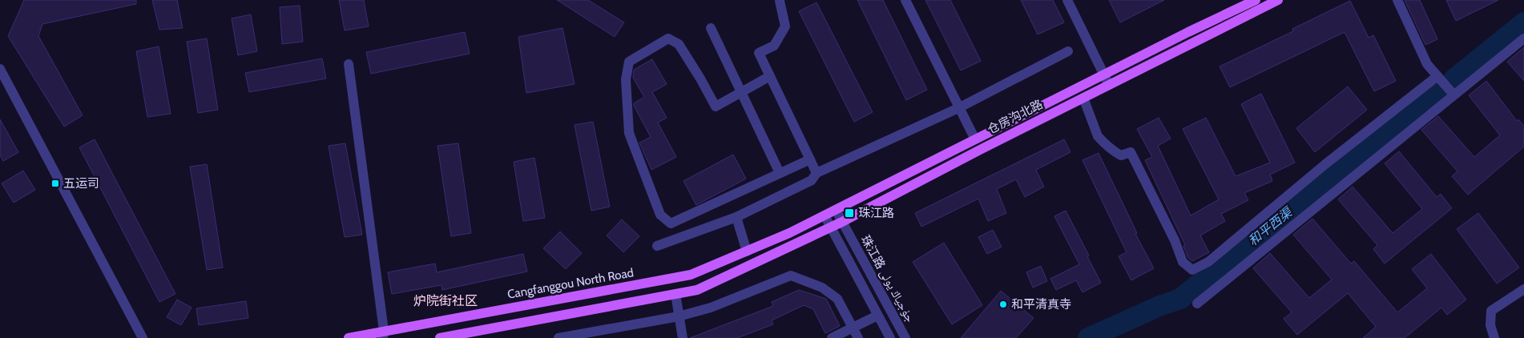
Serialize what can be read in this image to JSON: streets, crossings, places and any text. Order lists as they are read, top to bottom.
{
  "streets": {
    "main road": ["仓房沟北路", "Cangfanggou North Road"],
    "street": ["珠江路 جۇجياڭ يولى"]
  },
  "crossings": [
    ["仓房沟北路", "珠江路 جۇجياڭ يولى"],
    ["仓房沟北路", "Cangfanggou North Road"]
  ],
  "districts": ["炉院街社区"],
  "water": ["和平西渠"],
  "places": {
    "transit": ["五运司", "珠江路"],
    "other": ["和平清真寺"]
  }
}
